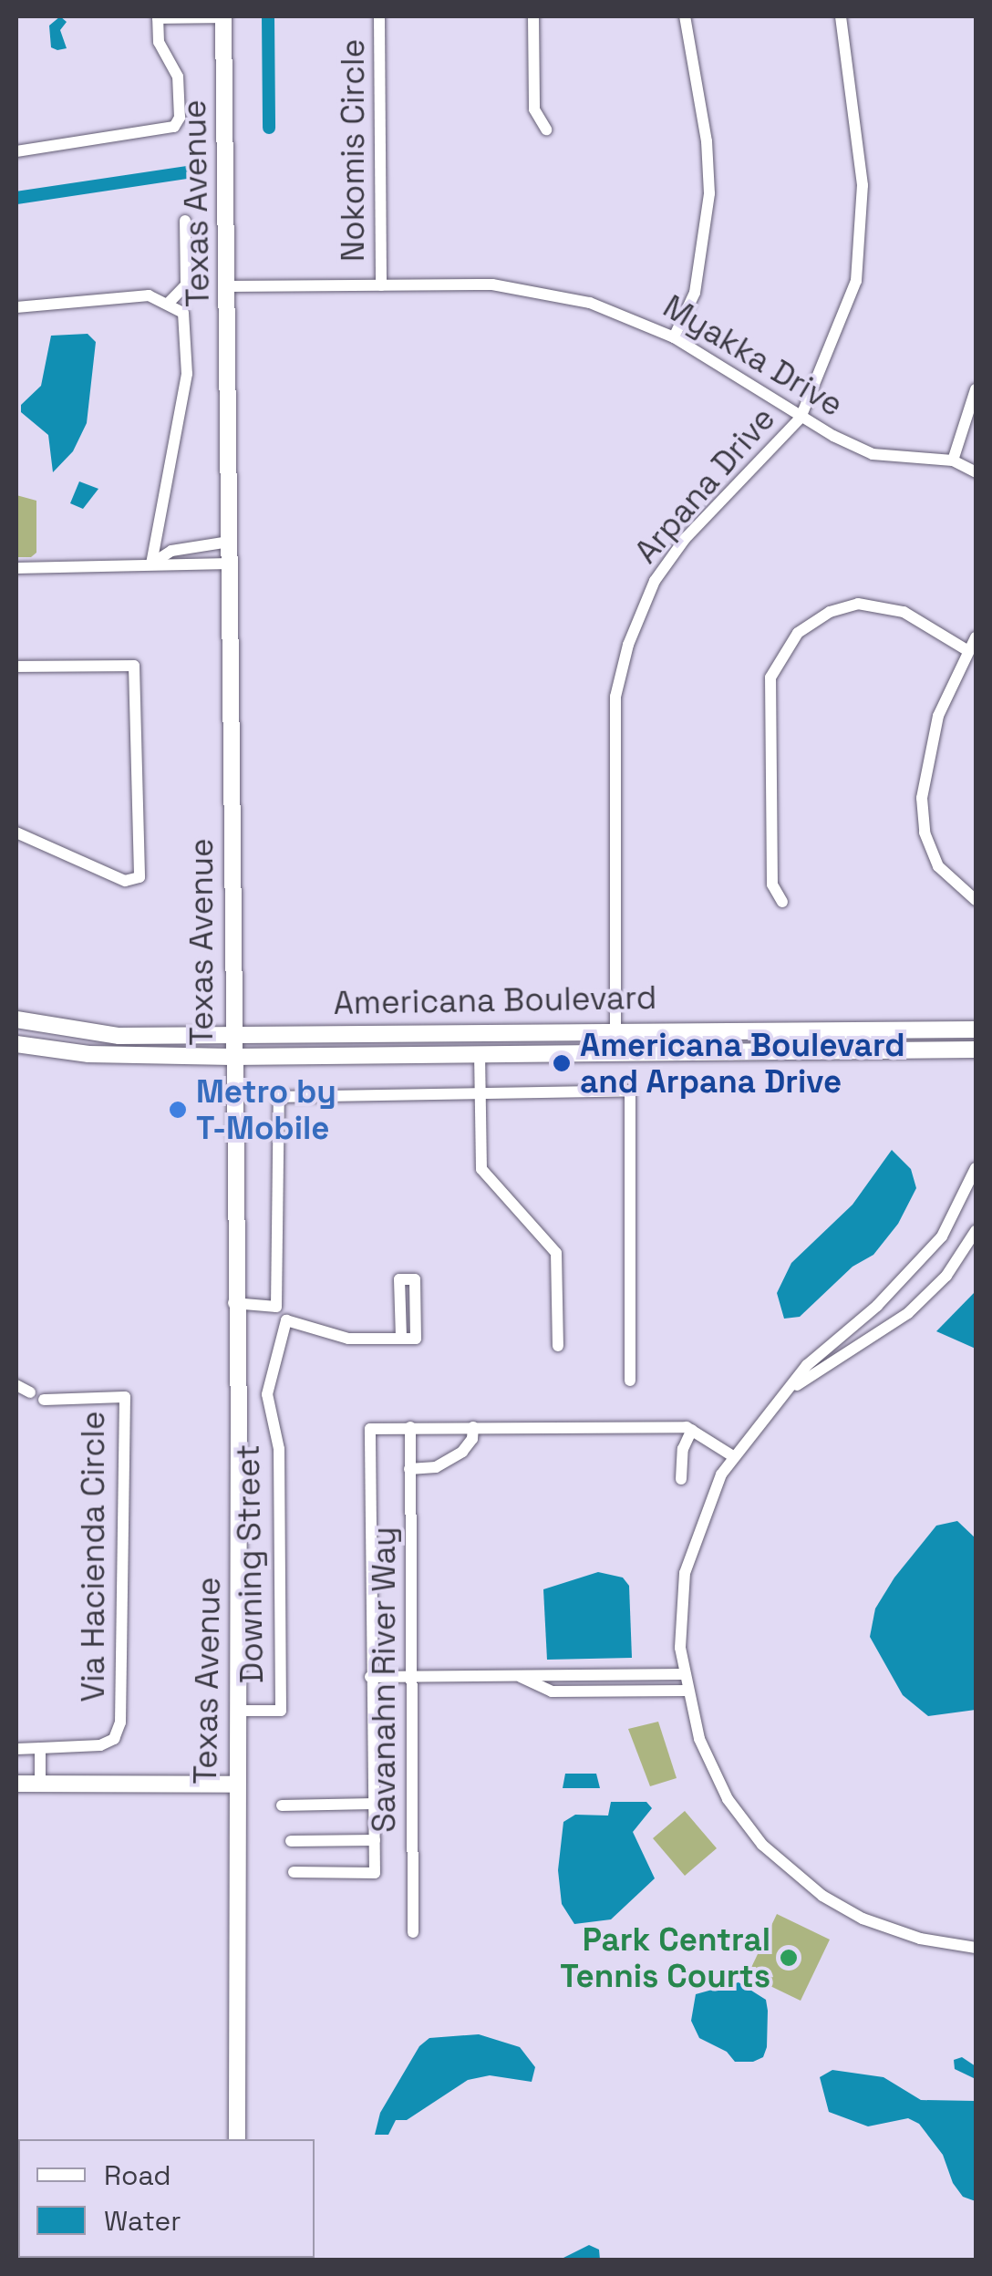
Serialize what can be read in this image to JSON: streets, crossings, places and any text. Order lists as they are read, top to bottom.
{
  "streets": {
    "street": [
      "Nokomis Circle",
      "Texas Avenue",
      "Myakka Drive",
      "Arpana Drive",
      "Americana Boulevard",
      "Via Hacienda Circle",
      "Downing Street",
      "Savanahn River Way"
    ]
  },
  "crossings": [
    ["Nokomis Circle", "Myakka Drive"],
    ["Texas Avenue", "Myakka Drive"],
    ["Texas Avenue", "Americana Boulevard"],
    ["Texas Avenue", "Downing Street"],
    ["Myakka Drive", "Arpana Drive"],
    ["Arpana Drive", "Americana Boulevard"]
  ],
  "places": ["Americana Boulevard and Arpana Drive", "Metro by T-Mobile", "Park Central Tennis Courts"],
  "legend": ["Road", "Water"]
}
